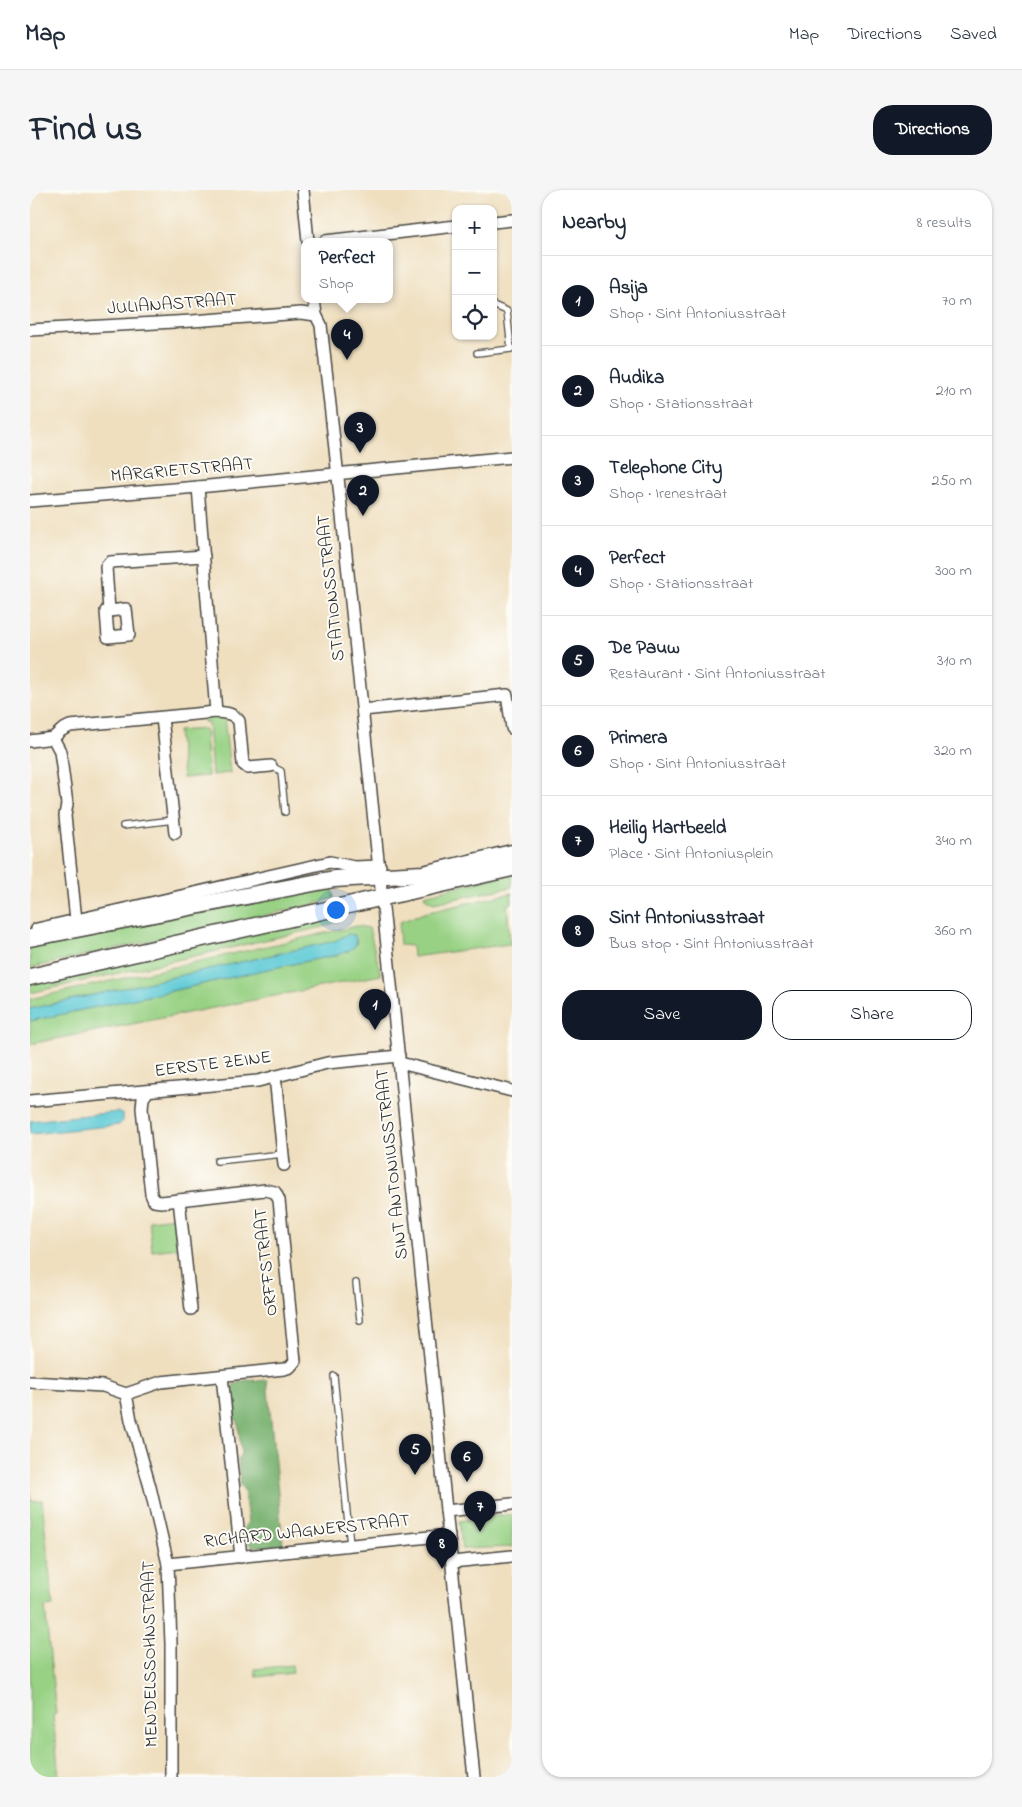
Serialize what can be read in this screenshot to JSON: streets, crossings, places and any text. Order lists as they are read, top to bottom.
{
  "streets": {
    "street": [
      "JULIANASTRAAT",
      "MARGRIETSTRAAT",
      "STATIONSSTRAAT",
      "EERSTE ZEINE",
      "SINT ANTONIUSSTRAAT",
      "ORFFSTRAAT",
      "RICHARD WAGNERSTRAAT",
      "MENDELSSOHNSTRAAT"
    ]
  },
  "crossings": [
    ["JULIANASTRAAT", "STATIONSSTRAAT"],
    ["MARGRIETSTRAAT", "STATIONSSTRAAT"],
    ["STATIONSSTRAAT", "SINT ANTONIUSSTRAAT"],
    ["EERSTE ZEINE", "SINT ANTONIUSSTRAAT"],
    ["SINT ANTONIUSSTRAAT", "RICHARD WAGNERSTRAAT"],
    ["RICHARD WAGNERSTRAAT", "MENDELSSOHNSTRAAT"]
  ],
  "page": {
    "header": "Map",
    "nav": ["Map", "Directions", "Saved"],
    "title": "Find us",
    "buttons": [
      "Directions",
      ["Save", "Share"]
    ],
    "heading": ["Nearby", "8 results"],
    "map_buttons": ["+", "−"],
    "popup": ["Perfect", "Shop"],
    "list": [
      {
        "mark": "1",
        "name": "Asija",
        "note": "Shop · Sint Antoniusstraat",
        "value": "70 m"
      },
      {
        "mark": "2",
        "name": "Audika",
        "note": "Shop · Stationsstraat",
        "value": "210 m"
      },
      {
        "mark": "3",
        "name": "Telephone City",
        "note": "Shop · Irenestraat",
        "value": "250 m"
      },
      {
        "mark": "4",
        "name": "Perfect",
        "note": "Shop · Stationsstraat",
        "value": "300 m"
      },
      {
        "mark": "5",
        "name": "De Pauw",
        "note": "Restaurant · Sint Antoniusstraat",
        "value": "310 m"
      },
      {
        "mark": "6",
        "name": "Primera",
        "note": "Shop · Sint Antoniusstraat",
        "value": "320 m"
      },
      {
        "mark": "7",
        "name": "Heilig Hartbeeld",
        "note": "Place · Sint Antoniusplein",
        "value": "340 m"
      },
      {
        "mark": "8",
        "name": "Sint Antoniusstraat",
        "note": "Bus stop · Sint Antoniusstraat",
        "value": "360 m"
      }
    ],
    "pins": [
      "4",
      "3",
      "2",
      "1",
      "5",
      "6",
      "7",
      "8"
    ]
  }
}
